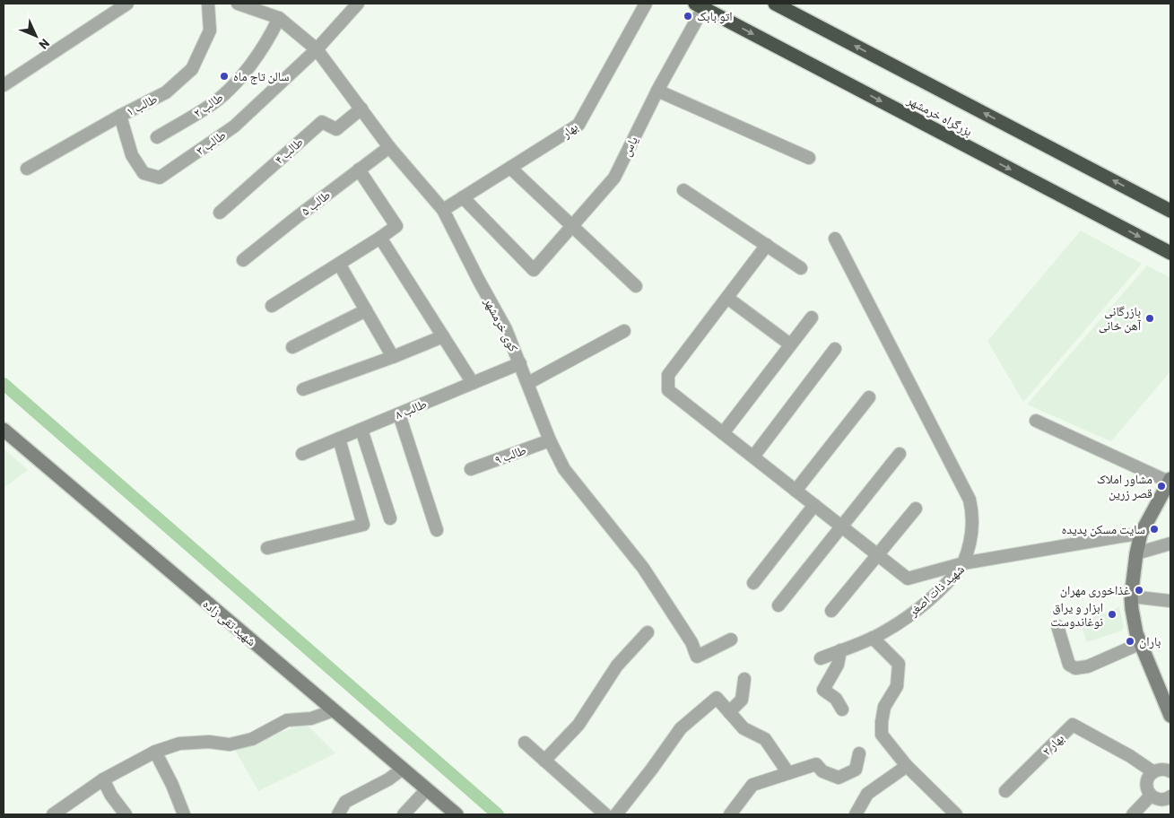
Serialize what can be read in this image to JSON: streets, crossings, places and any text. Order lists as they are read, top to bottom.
{
  "streets": {
    "highway": ["بزرگراه خرمشهر"],
    "main road": ["شهید تقی زاده"],
    "street": [
      "طالب ۱",
      "طالب ۲",
      "بهار",
      "طالب ۳",
      "یاس",
      "طالب ۴",
      "طالب ۵",
      "کوی خرمشهر",
      "طالب ۸",
      "طالب ۹",
      "شهید ذات اصغر",
      "بهار ۲"
    ]
  },
  "crossings": [
    ["طالب ۱", "طالب ۳"],
    ["طالب ۲", "کوی خرمشهر"],
    ["بزرگراه خرمشهر", "یاس"],
    ["بهار", "یاس"],
    ["بهار", "کوی خرمشهر"],
    ["طالب ۳", "کوی خرمشهر"],
    ["طالب ۴", "کوی خرمشهر"],
    ["طالب ۵", "کوی خرمشهر"],
    ["کوی خرمشهر", "طالب ۸"],
    ["کوی خرمشهر", "طالب ۹"]
  ],
  "places": [
    "اتو بابک",
    "سالن تاج ماه",
    "بازرگانی آهن خانی",
    "مشاور املاک قصر زرین",
    "سایت مسکن پدیده",
    "غذاخوری مهران",
    "ابزار و یراق نوغاندوست",
    "باران"
  ],
  "north": "bottom right"
}
